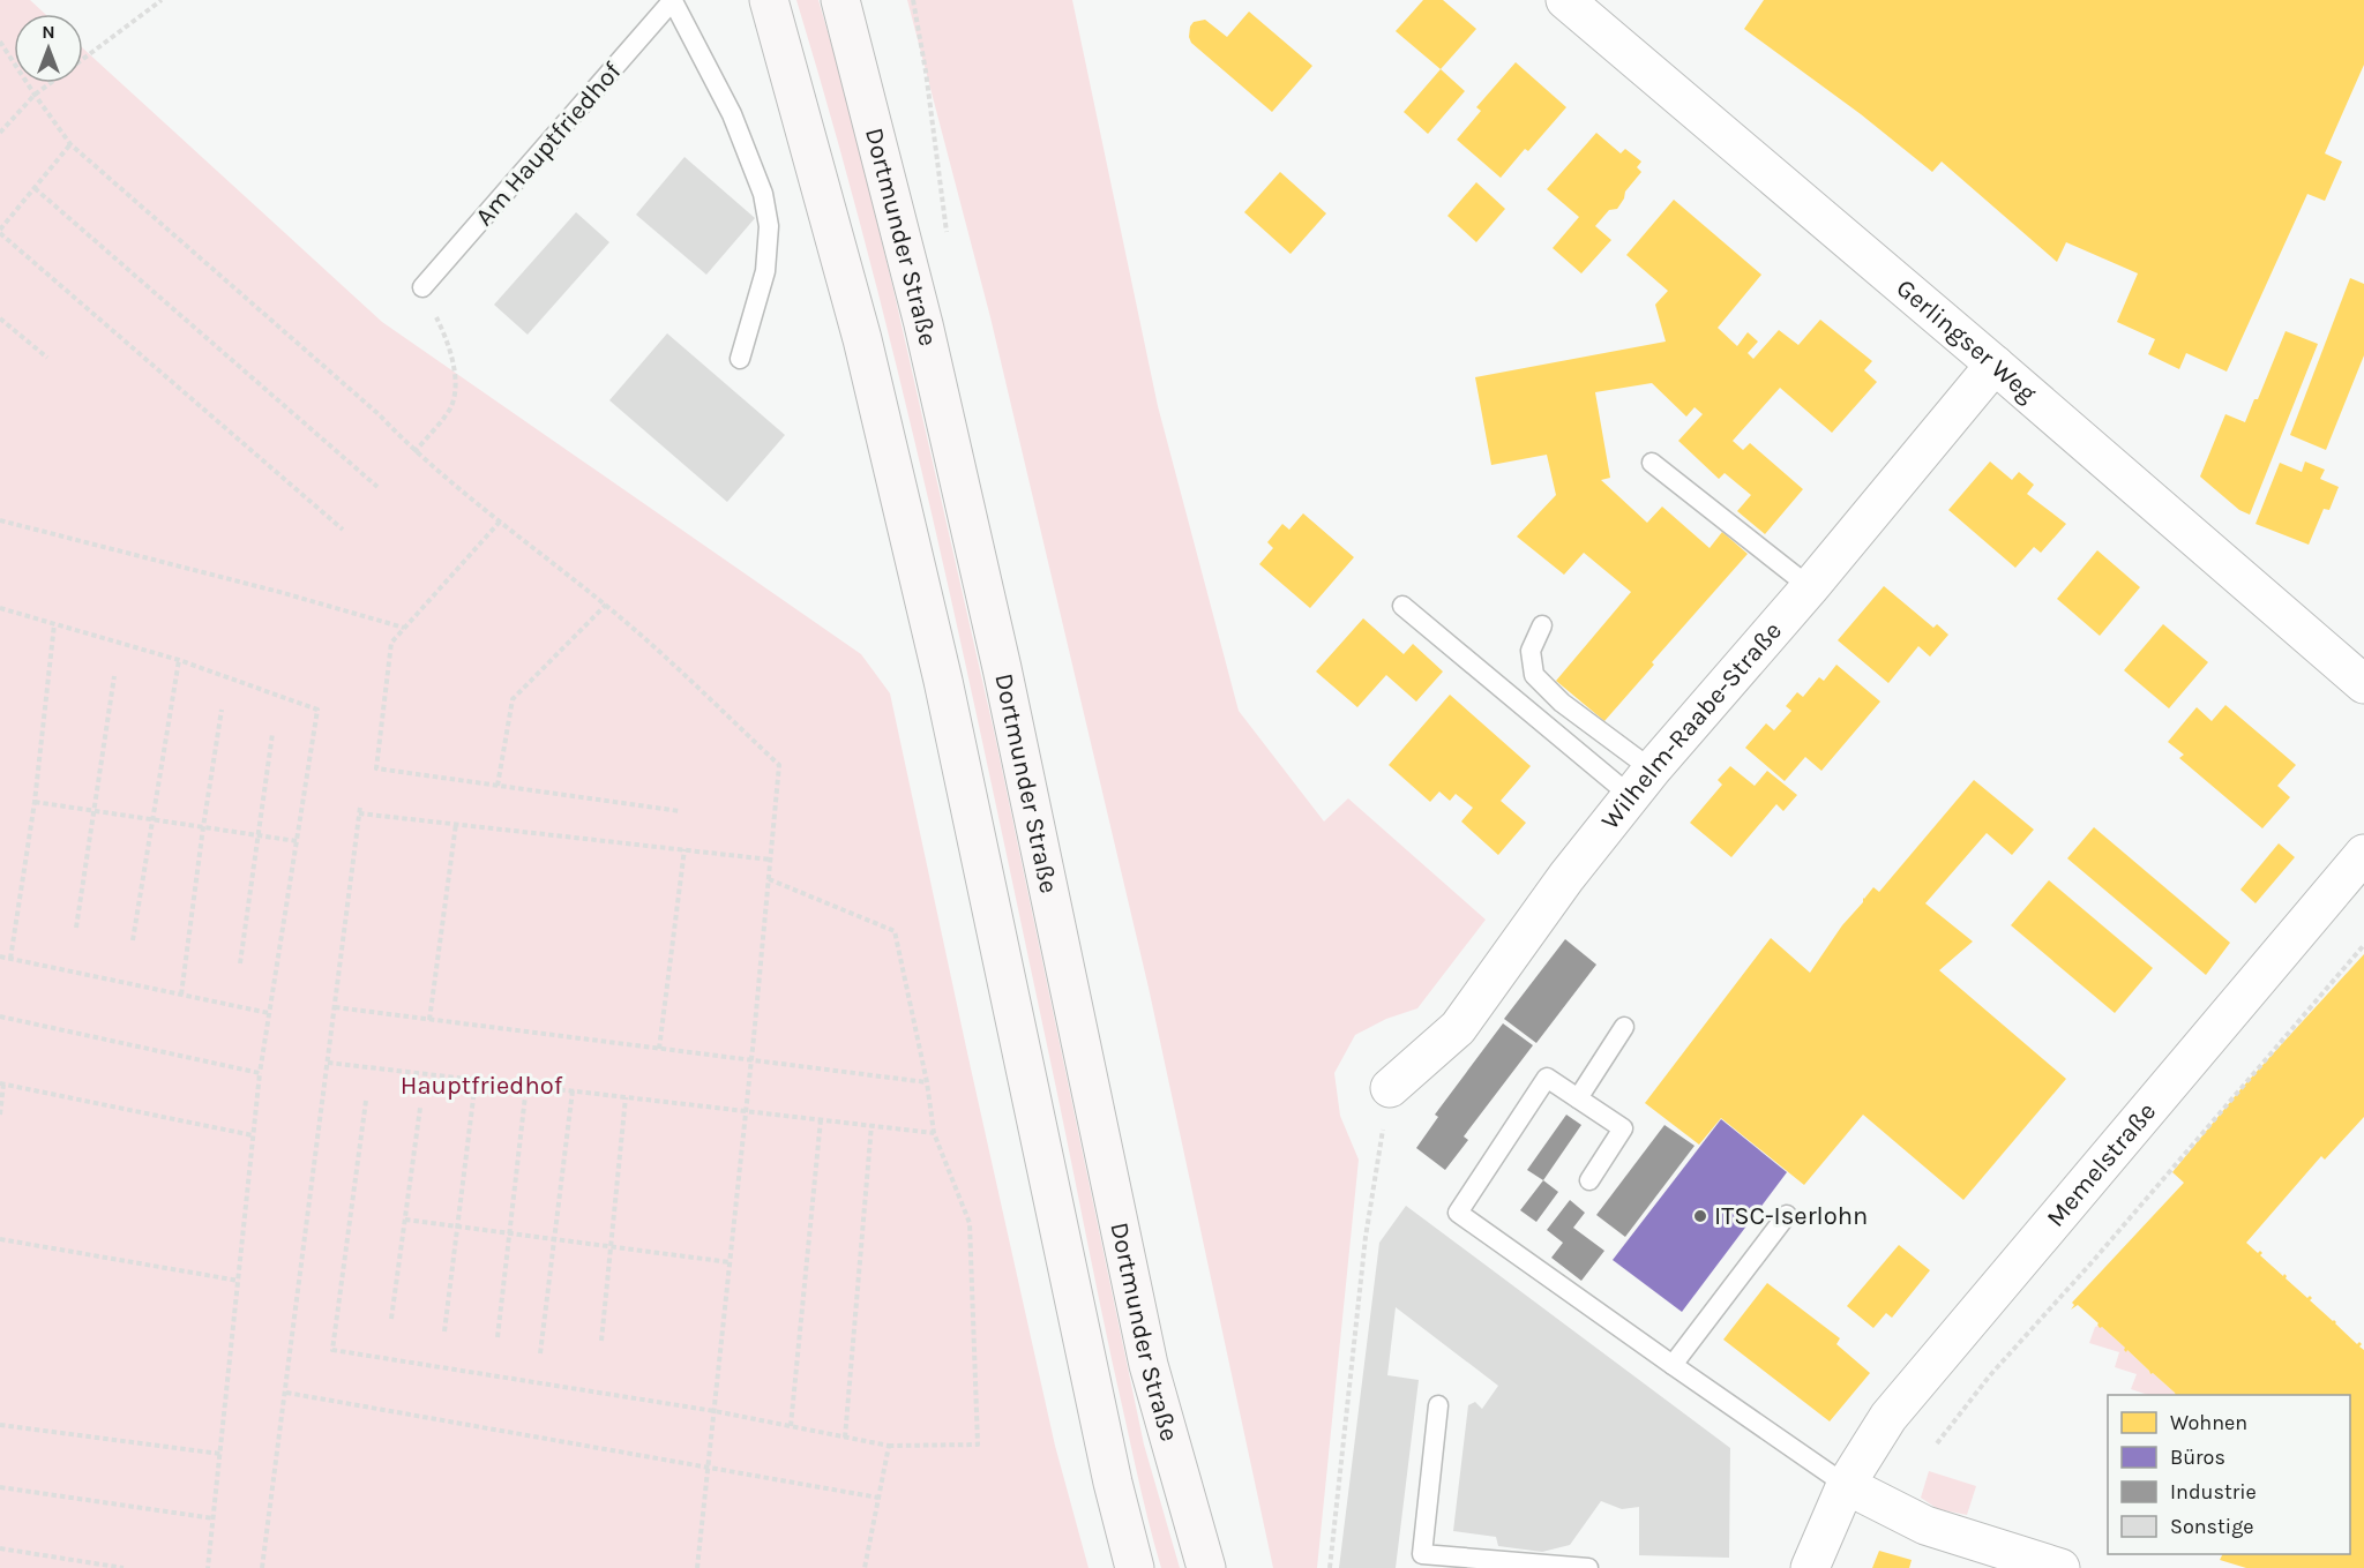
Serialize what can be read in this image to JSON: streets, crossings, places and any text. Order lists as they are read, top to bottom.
{
  "streets": {
    "main road": ["Dortmunder Straße"],
    "street": ["Gerlingser Weg", "Wilhelm-Raabe-Straße", "Memelstraße"],
    "lane": ["Am Hauptfriedhof"]
  },
  "crossings": [
    ["Gerlingser Weg", "Wilhelm-Raabe-Straße"]
  ],
  "parks": ["Hauptfriedhof"],
  "places": ["ITSC-Iserlohn"],
  "legend": [
    "Wohnen",
    "Büros",
    "Industrie",
    "Sonstige"
  ],
  "north": "top"
}
